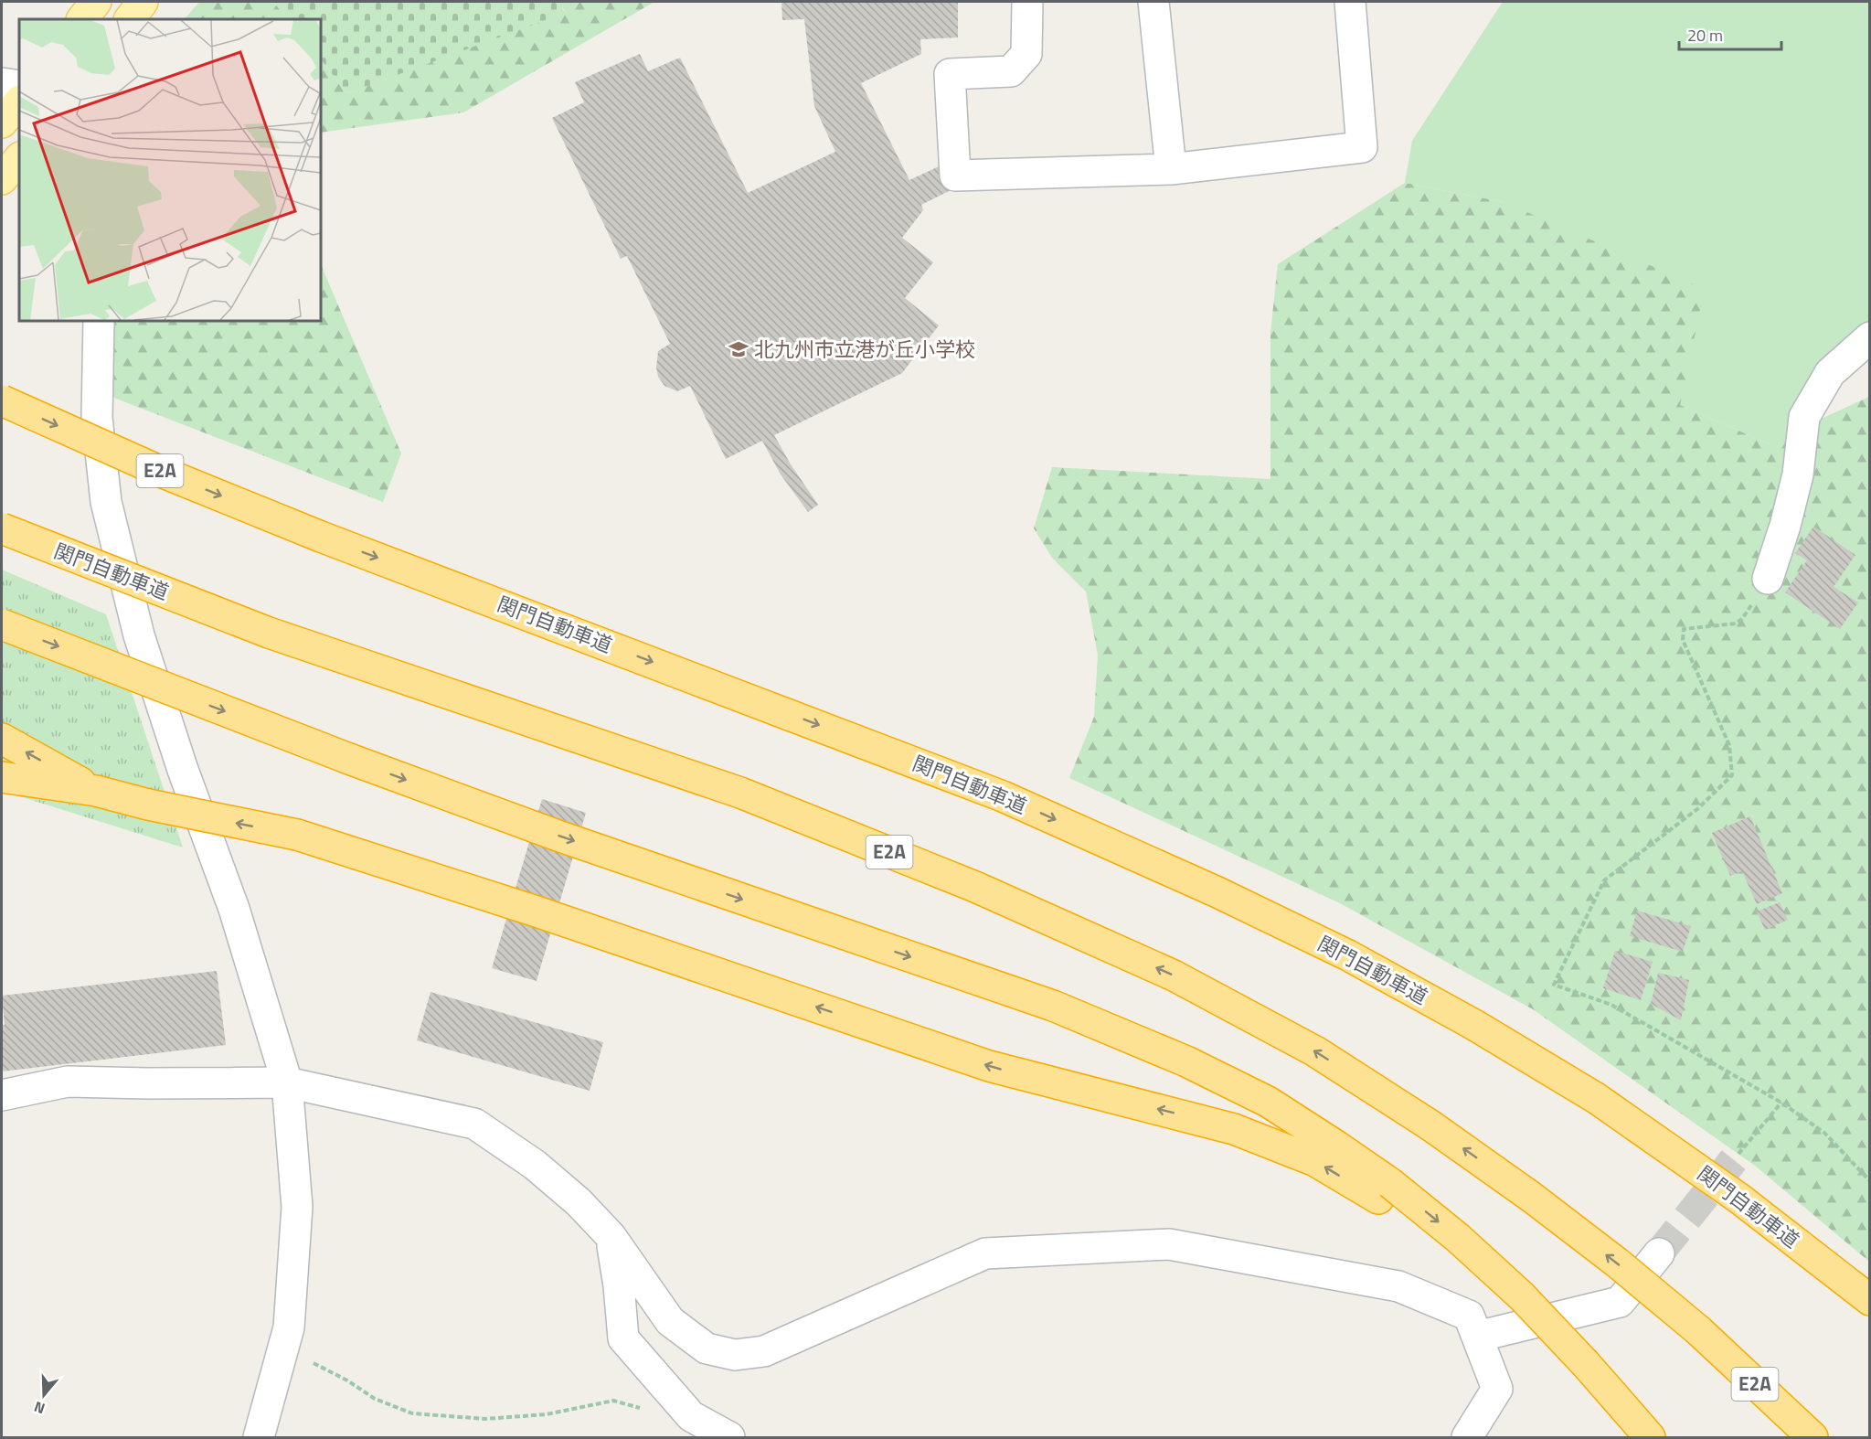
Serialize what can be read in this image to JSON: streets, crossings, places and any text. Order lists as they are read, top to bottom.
{
  "streets": {
    "highway": ["E2A", "関門自動車道"]
  },
  "places": {
    "school or university": ["北九州市立港が丘小学校"]
  },
  "scale_bar": "20 m",
  "north": "bottom"
}
